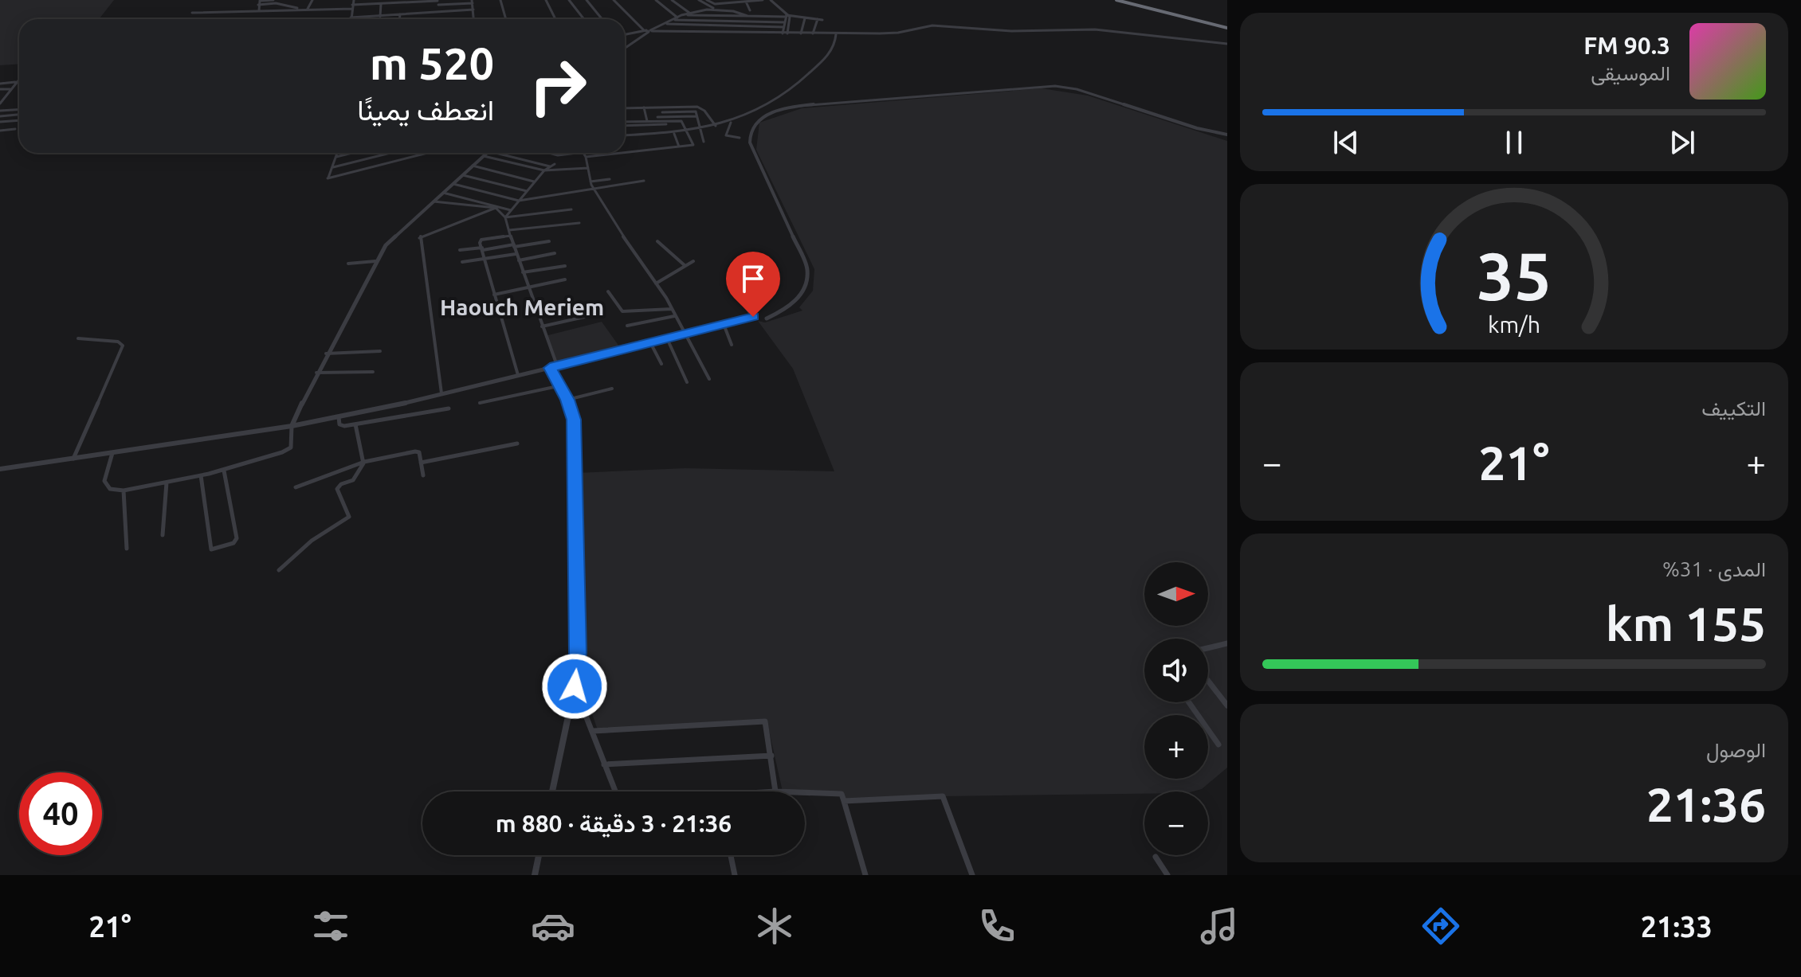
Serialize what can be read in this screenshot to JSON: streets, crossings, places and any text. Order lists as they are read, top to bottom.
{
  "districts": ["Haouch Meriem"],
  "north": "right",
  "page": {
    "turn": ["520 m", "انعطف يمينًا"],
    "song": ["90.3 FM", "الموسيقى"],
    "tile": [
      "التكييف",
      ["المدى · 31%", "155 km"],
      ["الوصول", "21:36"]
    ],
    "heat": ["−", "21°", "+"],
    "map_buttons": ["+", "−"],
    "limit": "40",
    "trip": "21:36 · 3 دقيقة · 880 m",
    "tabs": ["21:33", "21°"],
    "gauge": ["35", "km/h"]
  }
}
